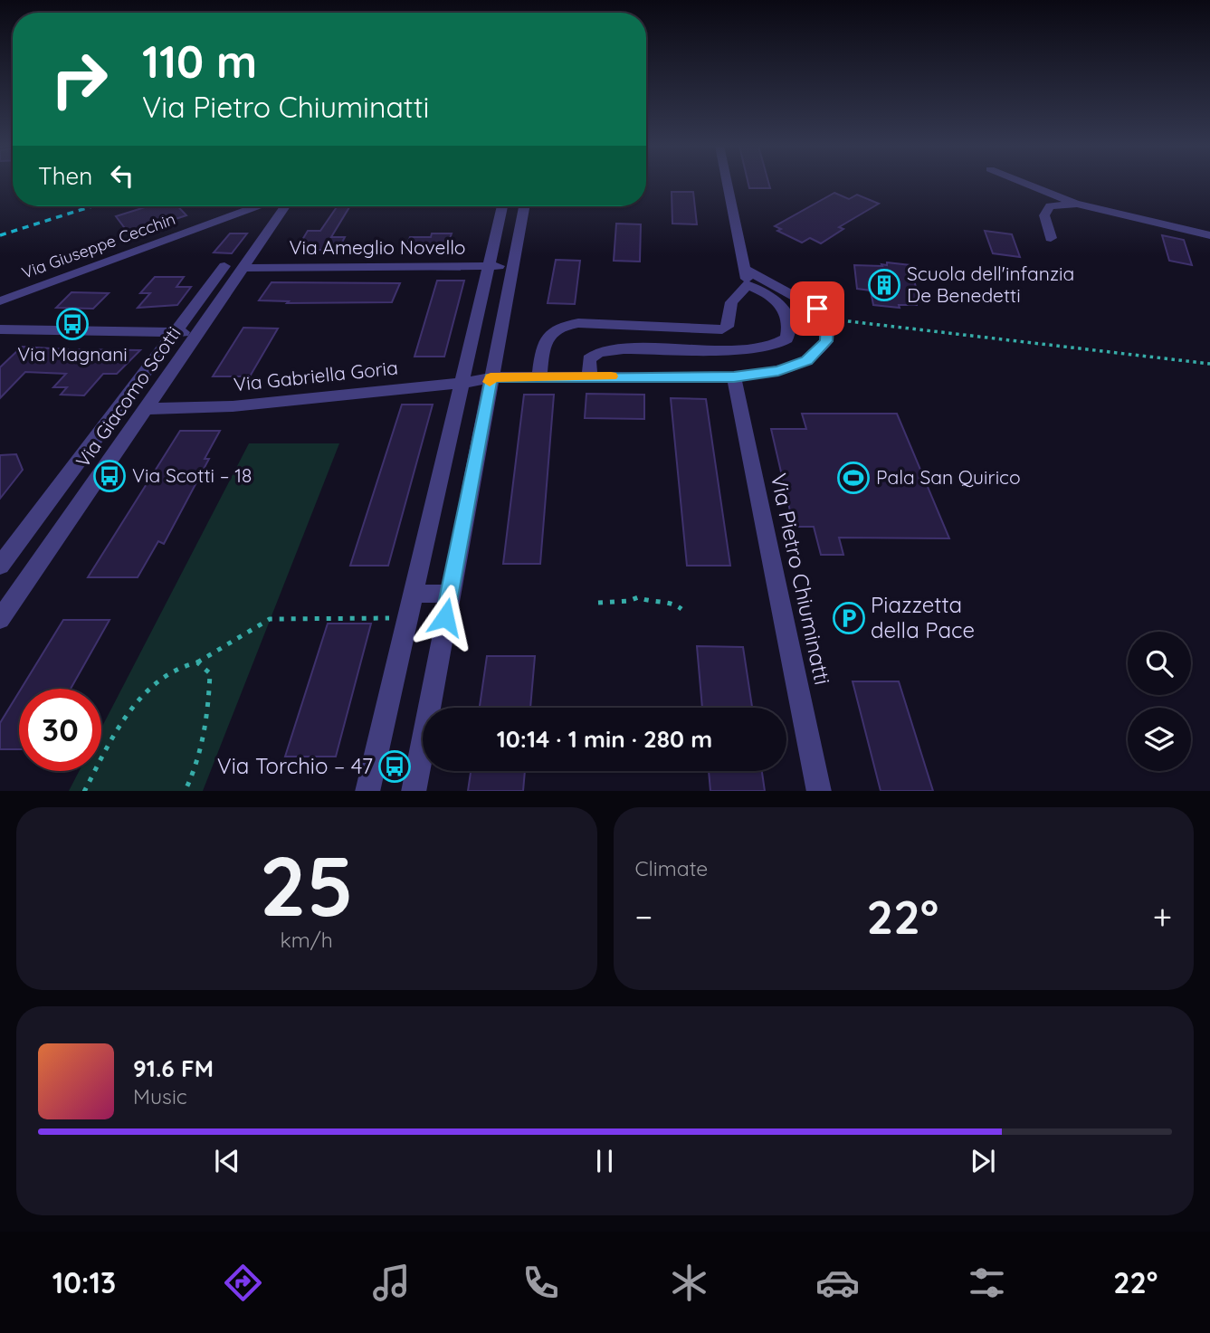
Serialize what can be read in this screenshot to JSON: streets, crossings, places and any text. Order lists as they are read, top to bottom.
{
  "streets": {
    "street": [
      "Via Giuseppe Cecchin",
      "Via Ameglio Novello",
      "Via Gabriella Goria",
      "Via Giacomo Scotti",
      "Via Pietro Chiuminatti"
    ]
  },
  "crossings": [
    ["Via Ameglio Novello", "Via Giacomo Scotti"],
    ["Via Gabriella Goria", "Via Giacomo Scotti"]
  ],
  "places": {
    "building": ["Scuola dell'infanzia De Benedetti"],
    "bus stop": ["Via Magnani", "Via Scotti – 18", "Via Torchio – 47"],
    "sports": ["Pala San Quirico"],
    "parking": ["Piazzetta della Pace"]
  },
  "page": {
    "turn": ["110 m", "Via Pietro Chiuminatti"],
    "then": "Then",
    "limit": "30",
    "trip": "10:14 · 1 min · 280 m",
    "tile": [
      ["25", "km/h"],
      "Climate"
    ],
    "heat": ["−", "22°", "+"],
    "song": ["91.6 FM", "Music"],
    "tabs": ["10:13", "22°"]
  }
}
